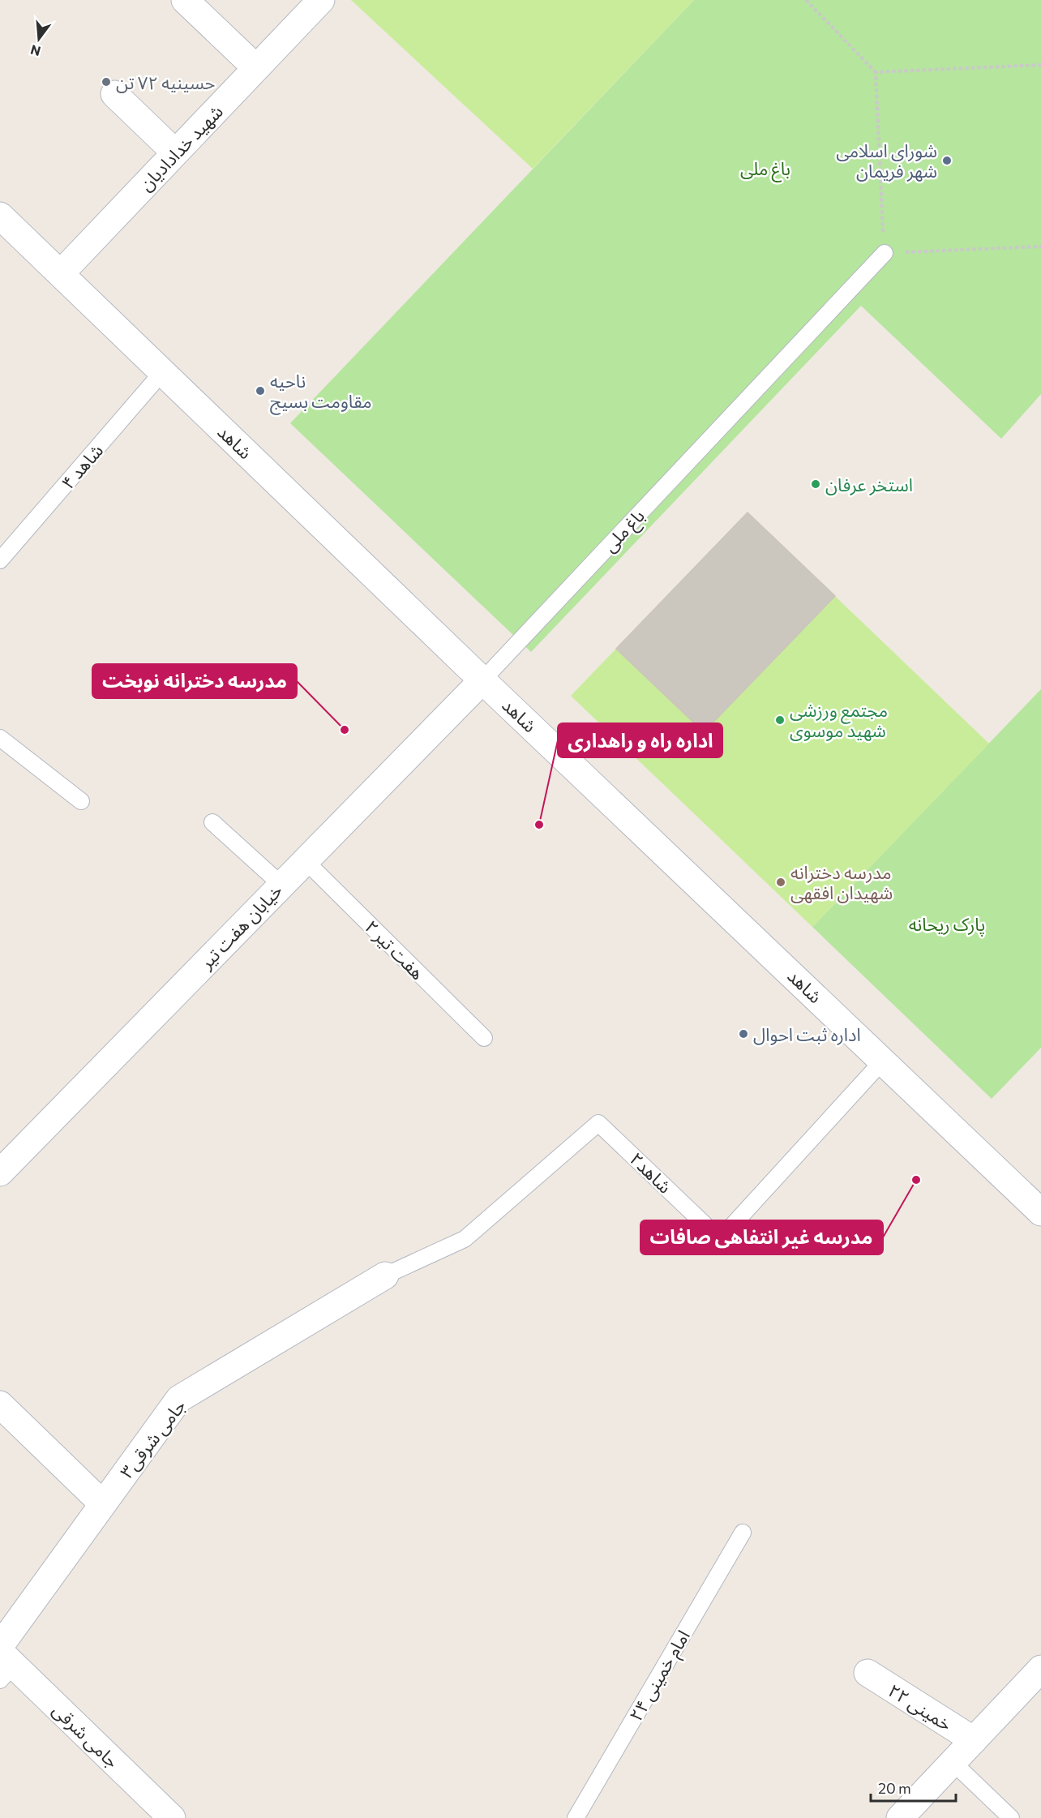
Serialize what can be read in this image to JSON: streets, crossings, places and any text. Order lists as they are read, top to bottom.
{
  "streets": {
    "street": [
      "شهید خدادادیان",
      "شاهد",
      "خیابان هفت تیر",
      "جامی شرقی۳",
      "خمینی ۲۲",
      "جامی شرقی"
    ],
    "lane": [
      "شاهد ۴",
      "باغ ملی",
      "هفت تیر ۲",
      "شاهد۲",
      "امام خمینی ۲۴"
    ]
  },
  "crossings": [
    ["شهید خدادادیان", "شاهد"],
    ["شاهد", "شاهد ۴"],
    ["شاهد", "باغ ملی"],
    ["شاهد", "خیابان هفت تیر"],
    ["شاهد", "شاهد۲"],
    ["باغ ملی", "خیابان هفت تیر"],
    ["خیابان هفت تیر", "هفت تیر ۲"],
    ["شاهد۲", "جامی شرقی۳"],
    ["جامی شرقی۳", "جامی شرقی"]
  ],
  "parks": ["باغ ملی", "پارک ریحانه"],
  "places": [
    "حسینیه ۷۲ تن",
    "شورای اسلامی شهر فریمان",
    "ناحیه مقاومت بسیج",
    "استخر عرفان",
    "مجتمع ورزشی شهید موسوی",
    "مدرسه دخترانه نوبخت",
    "اداره راه و راهداری",
    "مدرسه دخترانه شهیدان افقهی",
    "اداره ثبت احوال",
    "مدرسه غیر انتفاهی صافات"
  ],
  "scale_bar": "20 m",
  "north": "bottom"
}
